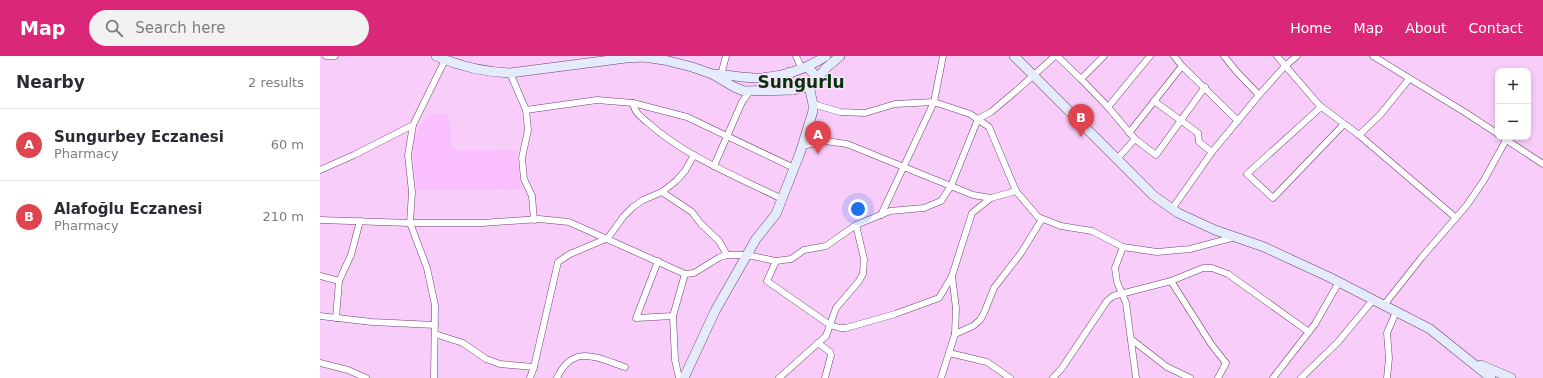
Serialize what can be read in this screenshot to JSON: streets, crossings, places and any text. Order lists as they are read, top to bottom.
{
  "districts": ["Sungurlu"],
  "page": {
    "header": "Map",
    "search": "Search here",
    "nav": [
      "Home",
      "Map",
      "About",
      "Contact"
    ],
    "heading": ["Nearby", "2 results"],
    "map_buttons": ["+", "−"],
    "pins": ["B", "A"],
    "list": [
      {
        "mark": "A",
        "name": "Sungurbey Eczanesi",
        "note": "Pharmacy",
        "value": "60 m"
      },
      {
        "mark": "B",
        "name": "Alafoğlu Eczanesi",
        "note": "Pharmacy",
        "value": "210 m"
      }
    ]
  }
}
